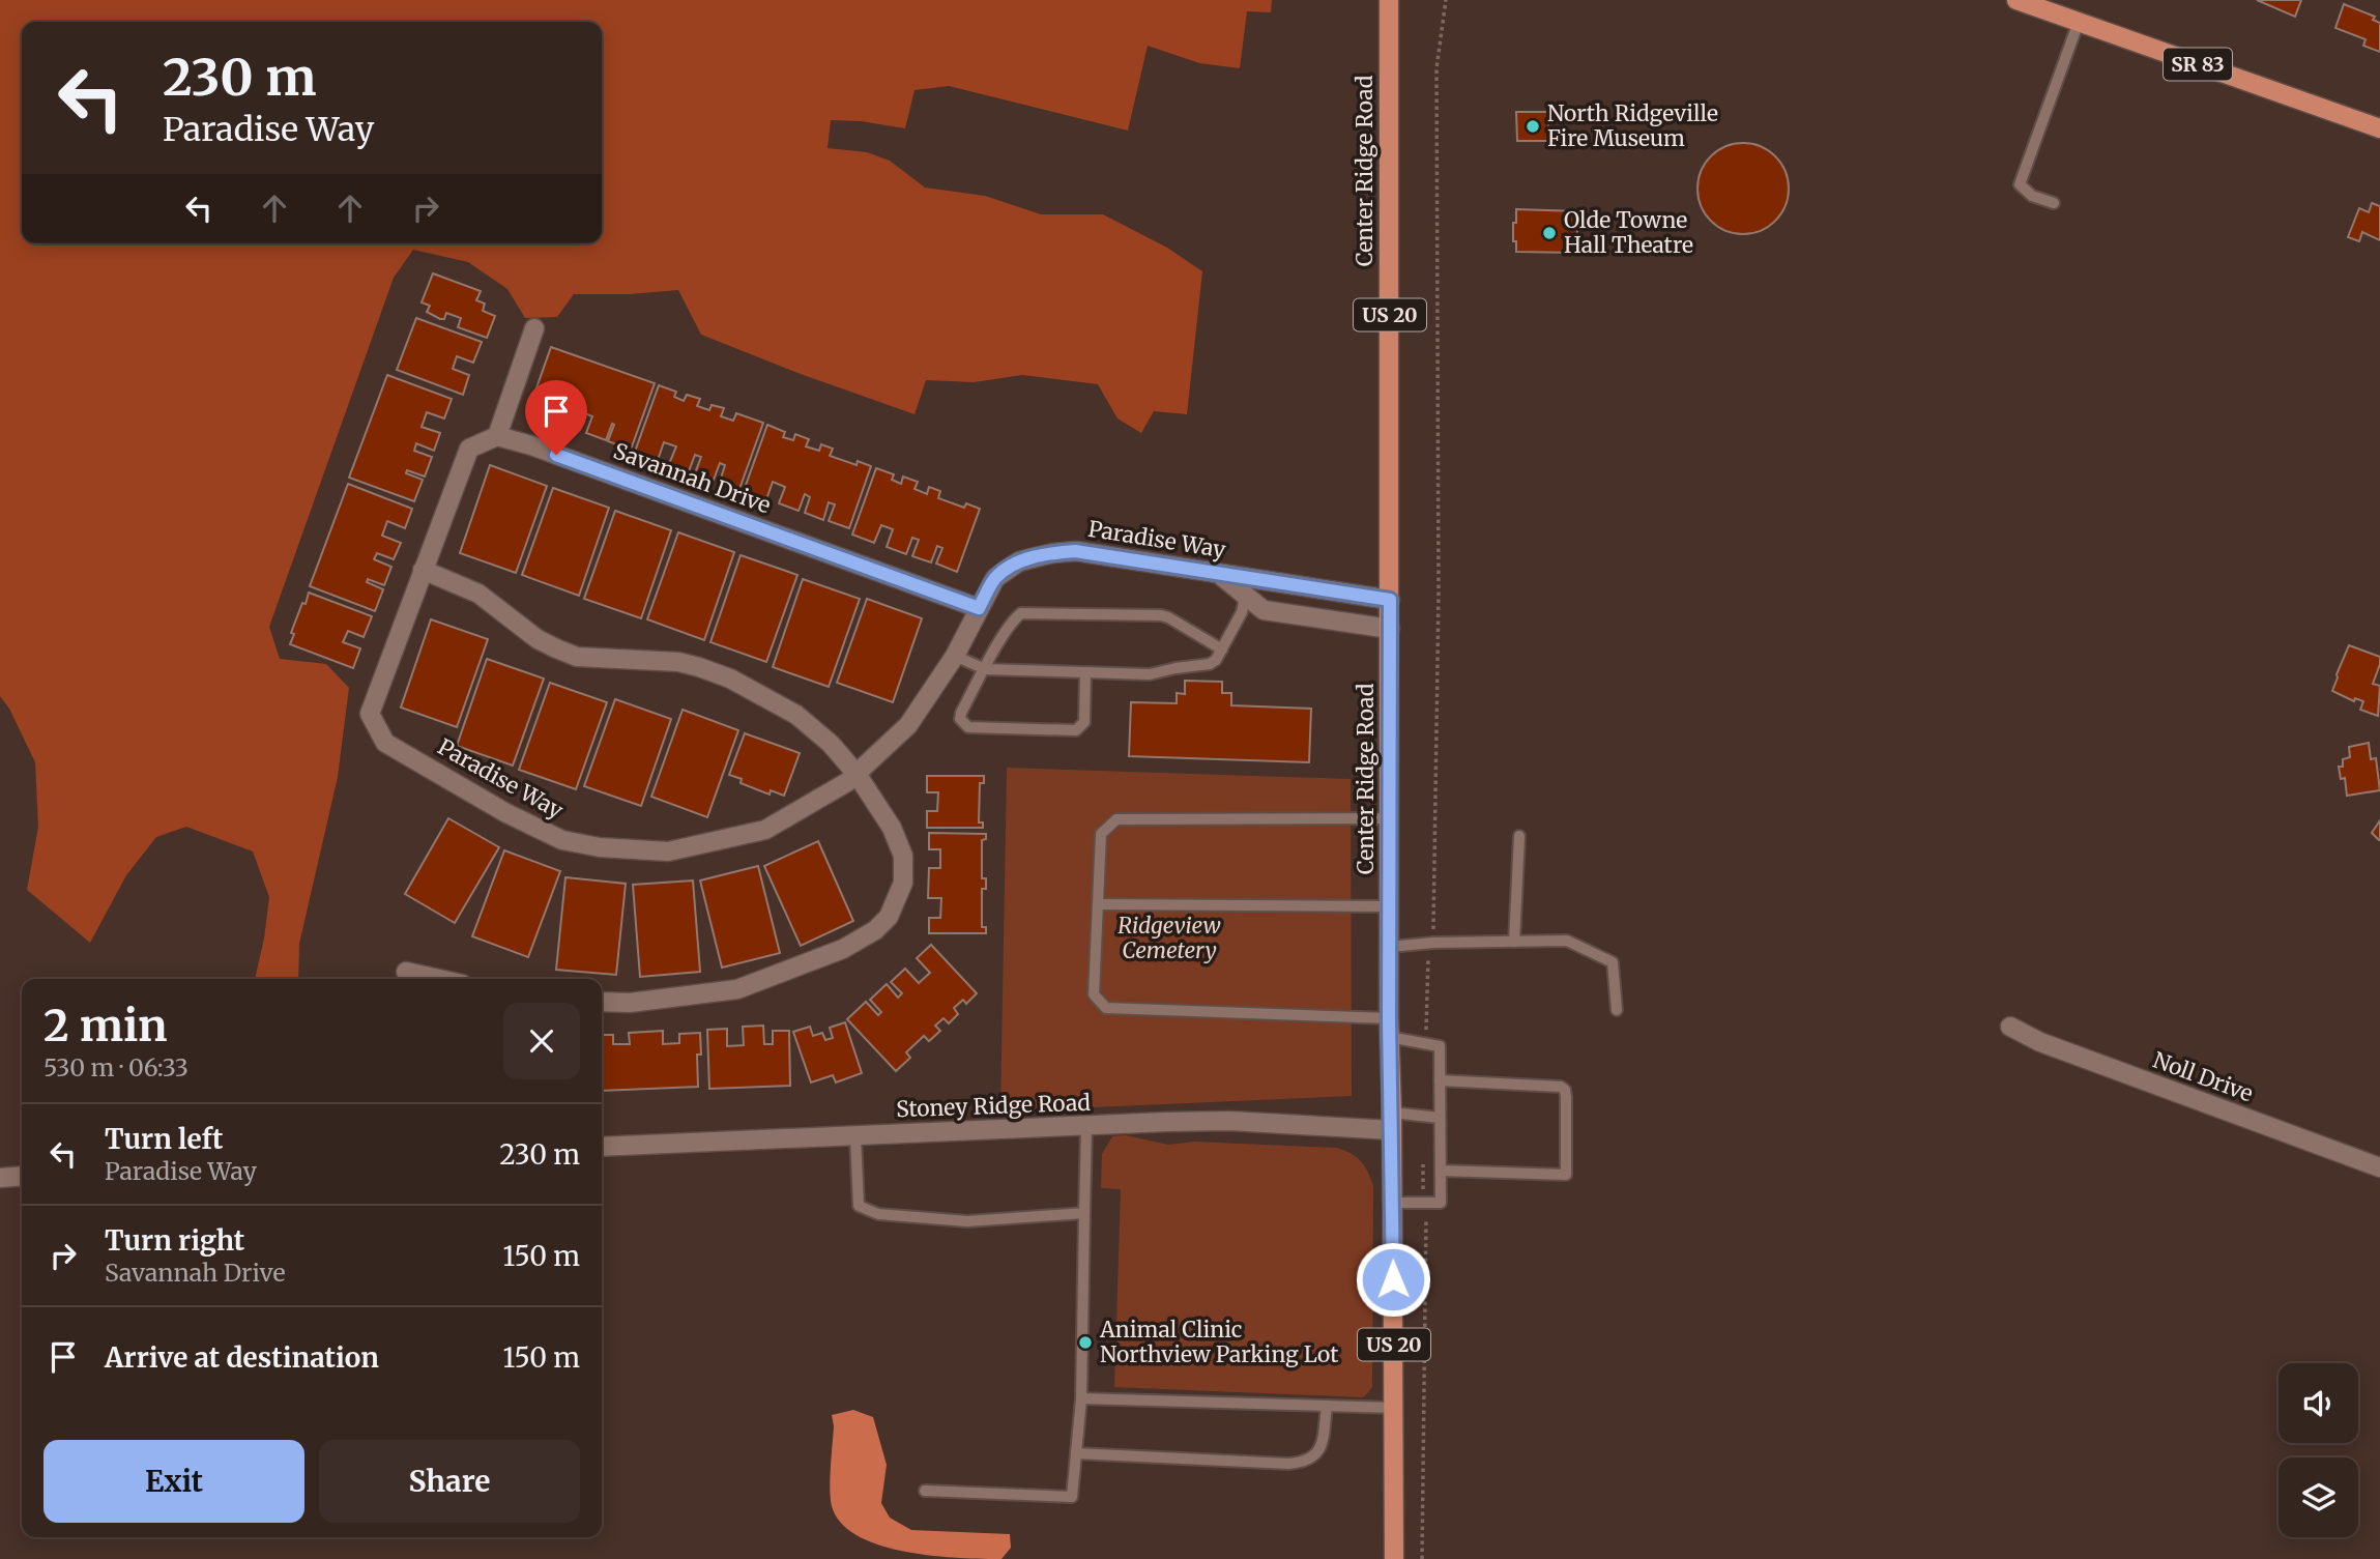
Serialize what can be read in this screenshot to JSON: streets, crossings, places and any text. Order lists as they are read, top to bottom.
{
  "streets": {
    "main road": ["SR 83", "Center Ridge Road", "US 20"],
    "street": [
      "Savannah Drive",
      "Paradise Way",
      "Noll Drive",
      "Stoney Ridge Road"
    ]
  },
  "crossings": [
    ["Center Ridge Road", "Paradise Way"],
    ["Center Ridge Road", "Stoney Ridge Road"],
    ["Savannah Drive", "Paradise Way"]
  ],
  "parks": ["Ridgeview Cemetery"],
  "places": ["North Ridgeville Fire Museum", "Olde Towne Hall Theatre", "Animal Clinic Northview Parking Lot"],
  "page": {
    "turn": ["230 m", "Paradise Way"],
    "heading": ["2 min", "530 m · 06:33"],
    "list": [
      {
        "name": "Turn left",
        "note": "Paradise Way",
        "value": "230 m"
      },
      {
        "name": "Turn right",
        "note": "Savannah Drive",
        "value": "150 m"
      },
      {
        "name": "Arrive at destination",
        "value": "150 m"
      }
    ],
    "buttons": ["Exit", "Share"]
  }
}
